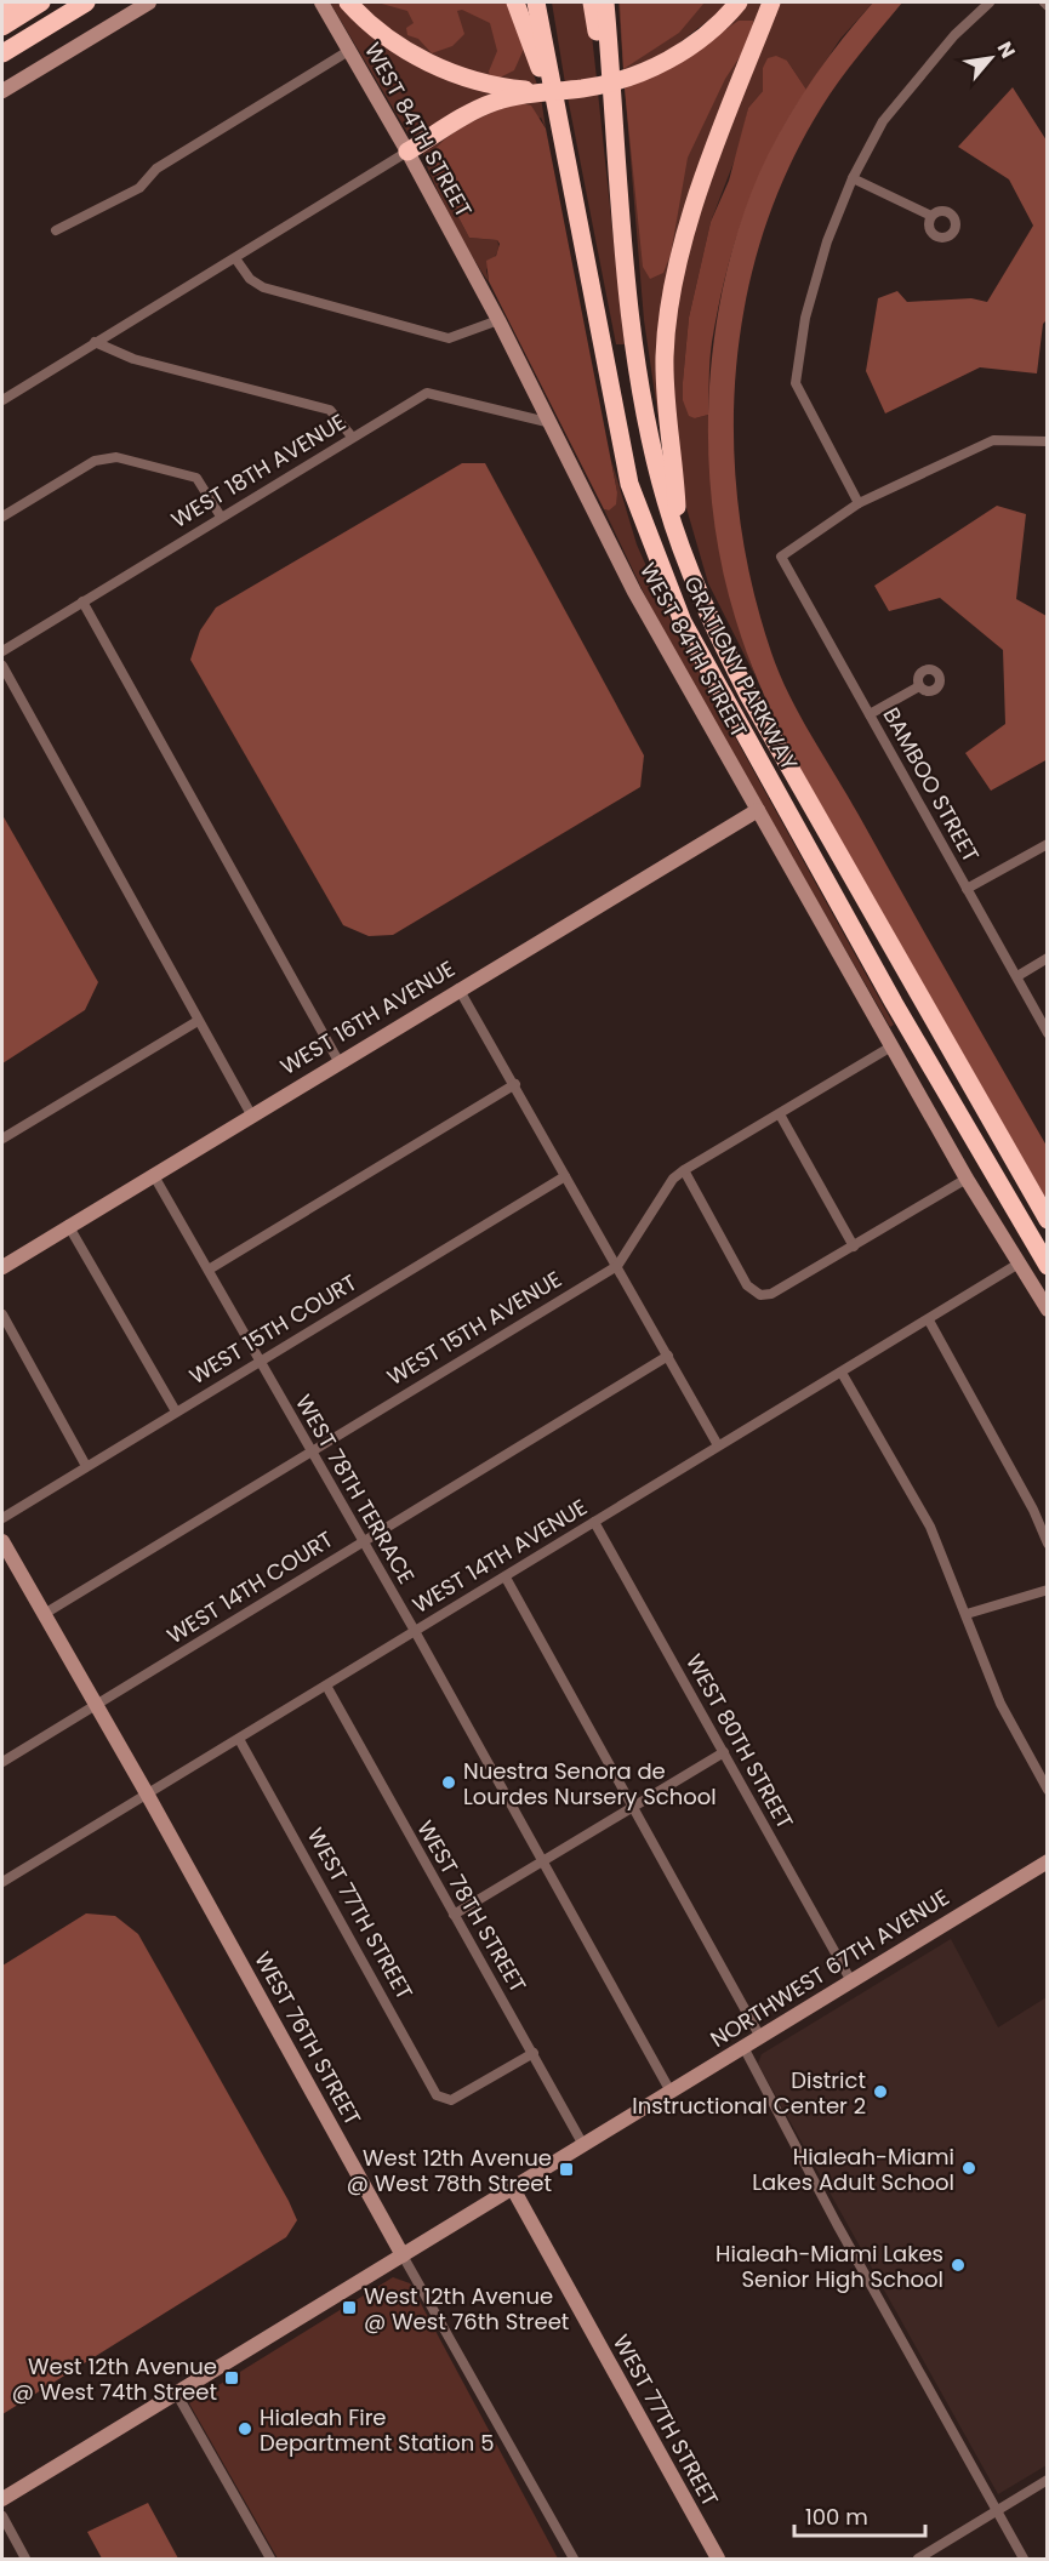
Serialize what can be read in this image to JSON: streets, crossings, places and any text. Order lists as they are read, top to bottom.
{
  "streets": {
    "highway": ["GRATIGNY PARKWAY"],
    "street": [
      "WEST 84TH STREET",
      "WEST 18TH AVENUE",
      "BAMBOO STREET",
      "WEST 16TH AVENUE",
      "WEST 15TH AVENUE",
      "WEST 15TH COURT",
      "WEST 78TH TERRACE",
      "WEST 14TH AVENUE",
      "WEST 14TH COURT",
      "WEST 80TH STREET",
      "WEST 78TH STREET",
      "WEST 77TH STREET",
      "NORTHWEST 67TH AVENUE",
      "WEST 76TH STREET"
    ]
  },
  "crossings": [
    ["WEST 84TH STREET", "WEST 18TH AVENUE"],
    ["WEST 84TH STREET", "WEST 16TH AVENUE"],
    ["WEST 84TH STREET", "WEST 15TH AVENUE"],
    ["WEST 84TH STREET", "WEST 14TH AVENUE"],
    ["WEST 16TH AVENUE", "WEST 78TH TERRACE"],
    ["WEST 15TH AVENUE", "WEST 78TH TERRACE"],
    ["WEST 15TH AVENUE", "WEST 76TH STREET"],
    ["WEST 15TH COURT", "WEST 78TH TERRACE"],
    ["WEST 78TH TERRACE", "WEST 14TH AVENUE"],
    ["WEST 78TH TERRACE", "WEST 14TH COURT"],
    ["WEST 78TH TERRACE", "NORTHWEST 67TH AVENUE"],
    ["WEST 14TH AVENUE", "WEST 80TH STREET"],
    ["WEST 14TH AVENUE", "WEST 78TH STREET"],
    ["WEST 14TH AVENUE", "WEST 77TH STREET"],
    ["WEST 14TH AVENUE", "WEST 76TH STREET"],
    ["WEST 14TH COURT", "WEST 76TH STREET"],
    ["WEST 80TH STREET", "NORTHWEST 67TH AVENUE"],
    ["WEST 78TH STREET", "WEST 77TH STREET"],
    ["WEST 78TH STREET", "NORTHWEST 67TH AVENUE"],
    ["WEST 77TH STREET", "NORTHWEST 67TH AVENUE"],
    ["NORTHWEST 67TH AVENUE", "WEST 76TH STREET"]
  ],
  "places": {
    "other": [
      "Nuestra Senora de Lourdes Nursery School",
      "District Instructional Center 2",
      "Hialeah-Miami Lakes Adult School",
      "Hialeah-Miami Lakes Senior High School",
      "Hialeah Fire Department Station 5"
    ],
    "transit": ["West 12th Avenue @ West 78th Street", "West 12th Avenue @ West 76th Street", "West 12th Avenue @ West 74th Street"]
  },
  "scale_bar": "100 m",
  "north": "top right"
}
